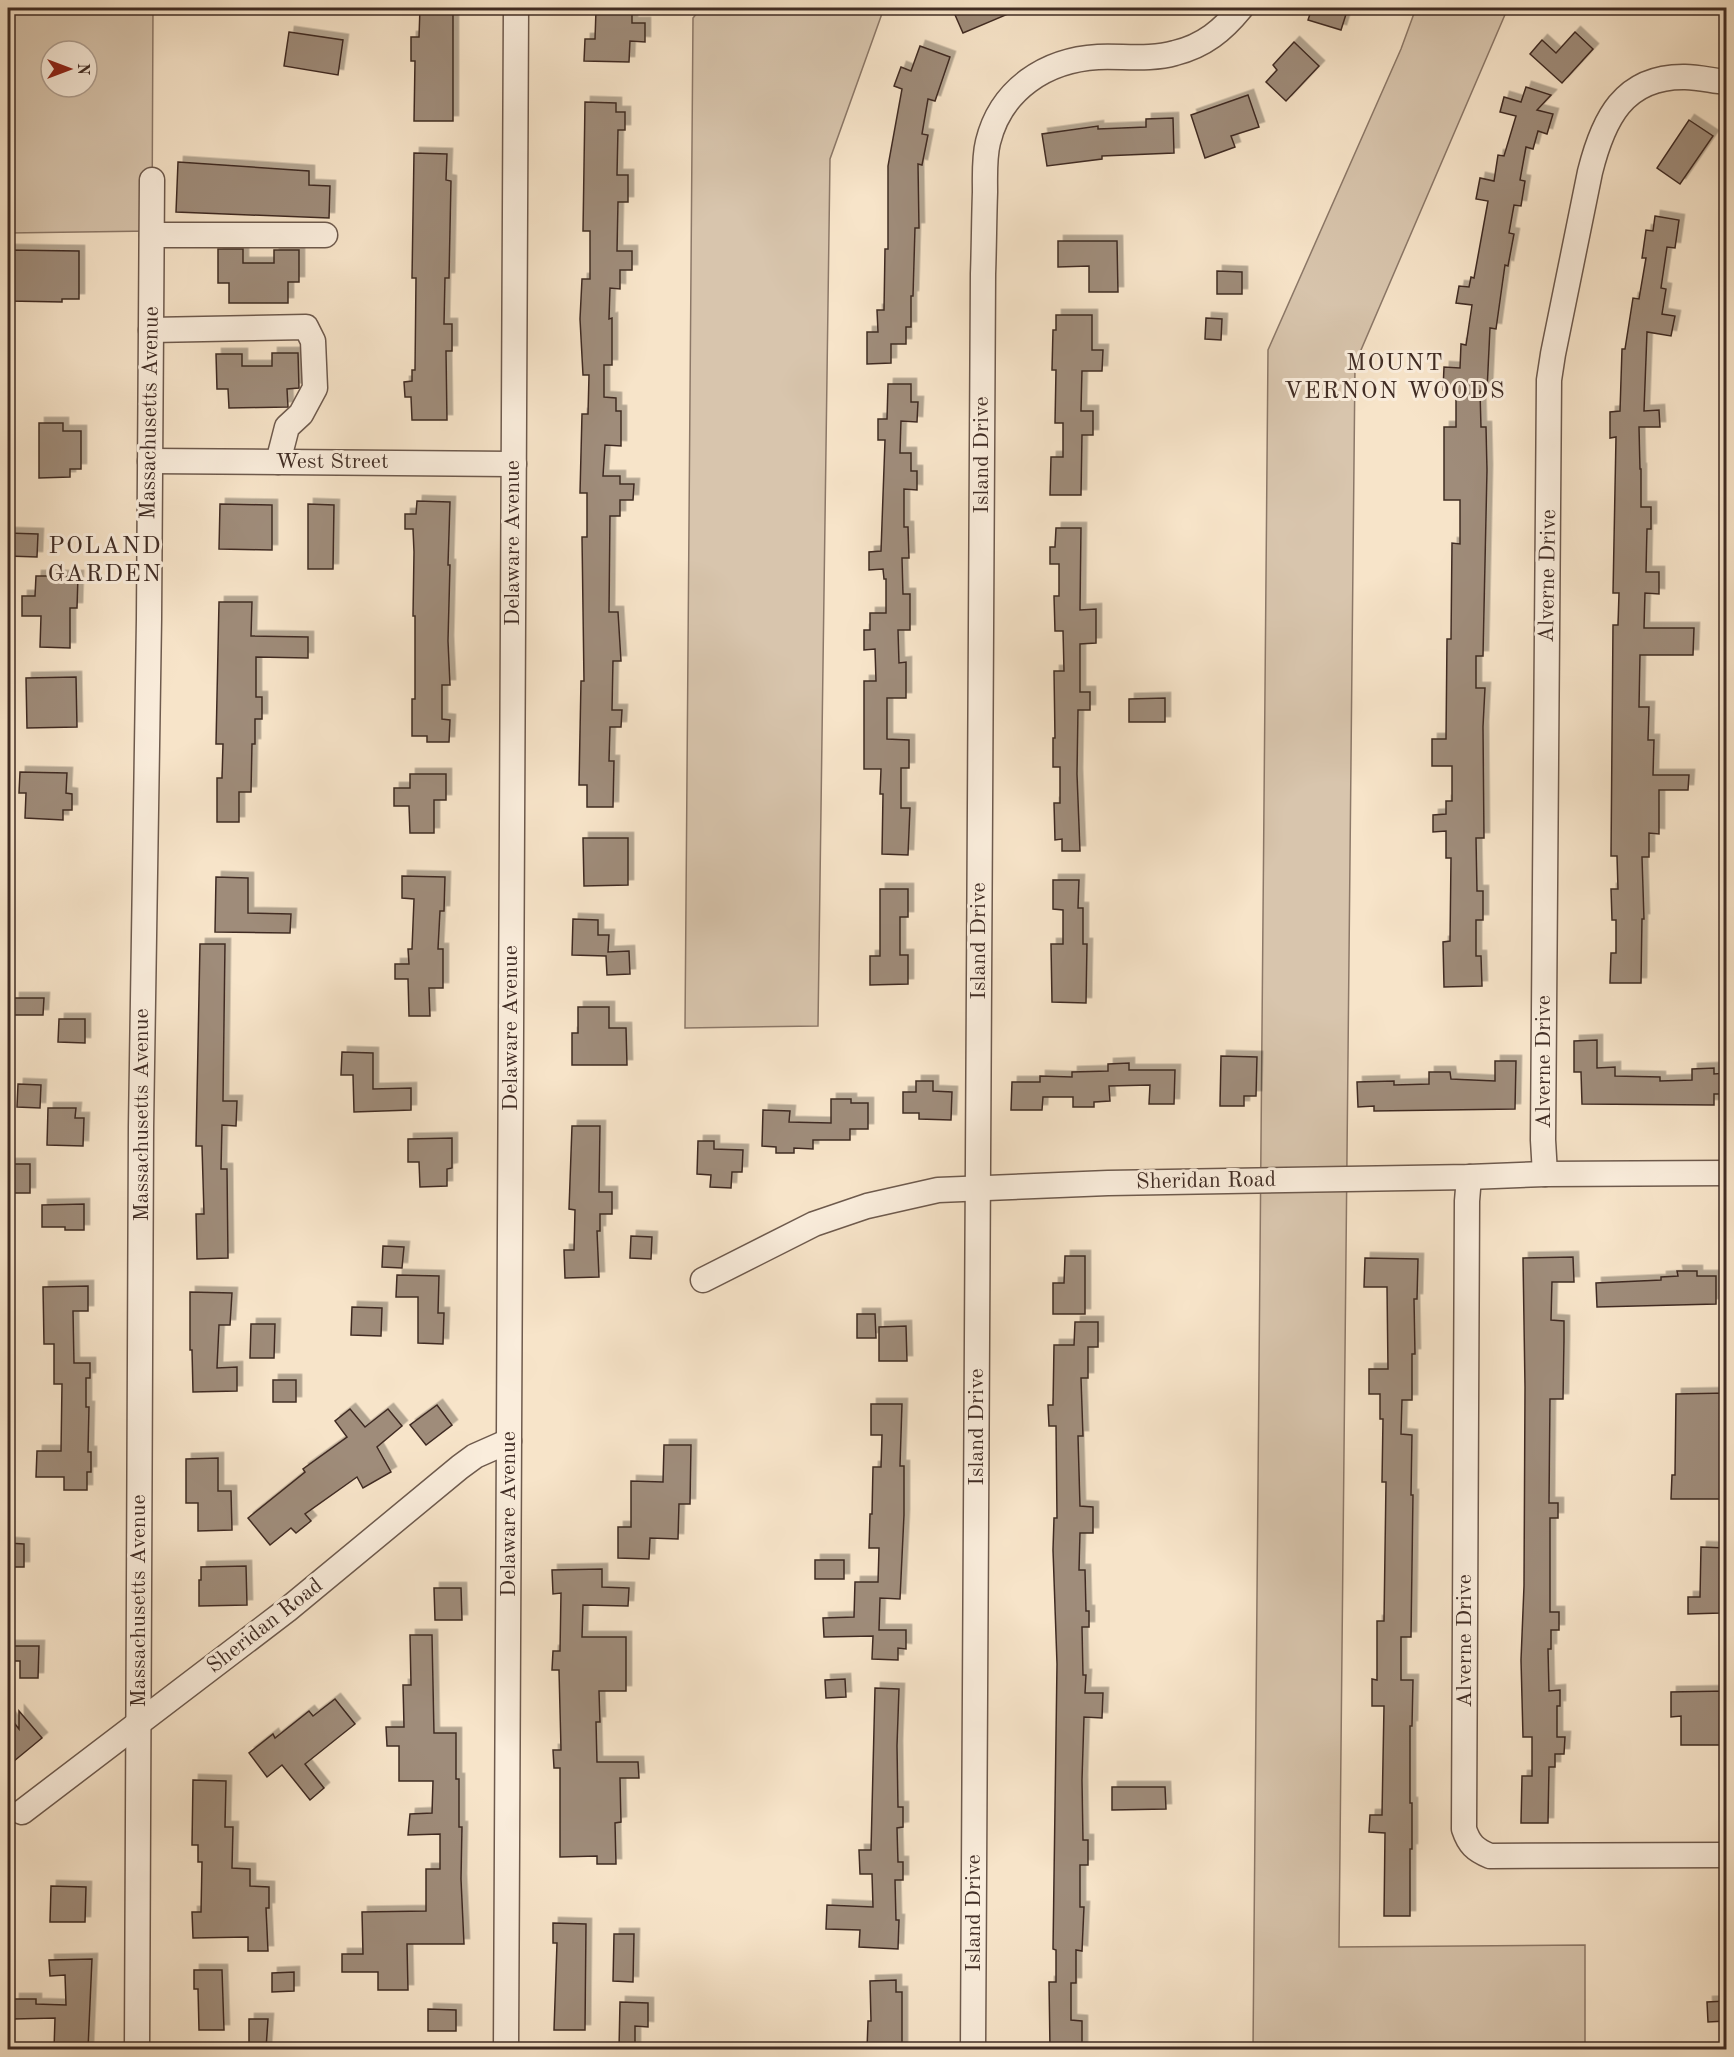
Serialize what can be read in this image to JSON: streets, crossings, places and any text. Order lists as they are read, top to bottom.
{
  "streets": {
    "street": [
      "Massachusetts Avenue",
      "Island Drive",
      "West Street",
      "Delaware Avenue",
      "Alverne Drive",
      "Sheridan Road"
    ]
  },
  "crossings": [
    ["Massachusetts Avenue", "West Street"],
    ["Massachusetts Avenue", "Sheridan Road"],
    ["Island Drive", "Sheridan Road"],
    ["West Street", "Delaware Avenue"],
    ["Delaware Avenue", "Sheridan Road"],
    ["Alverne Drive", "Sheridan Road"]
  ],
  "districts": ["MOUNT VERNON WOODS", "POLAND GARDEN"],
  "north": "right"
}
